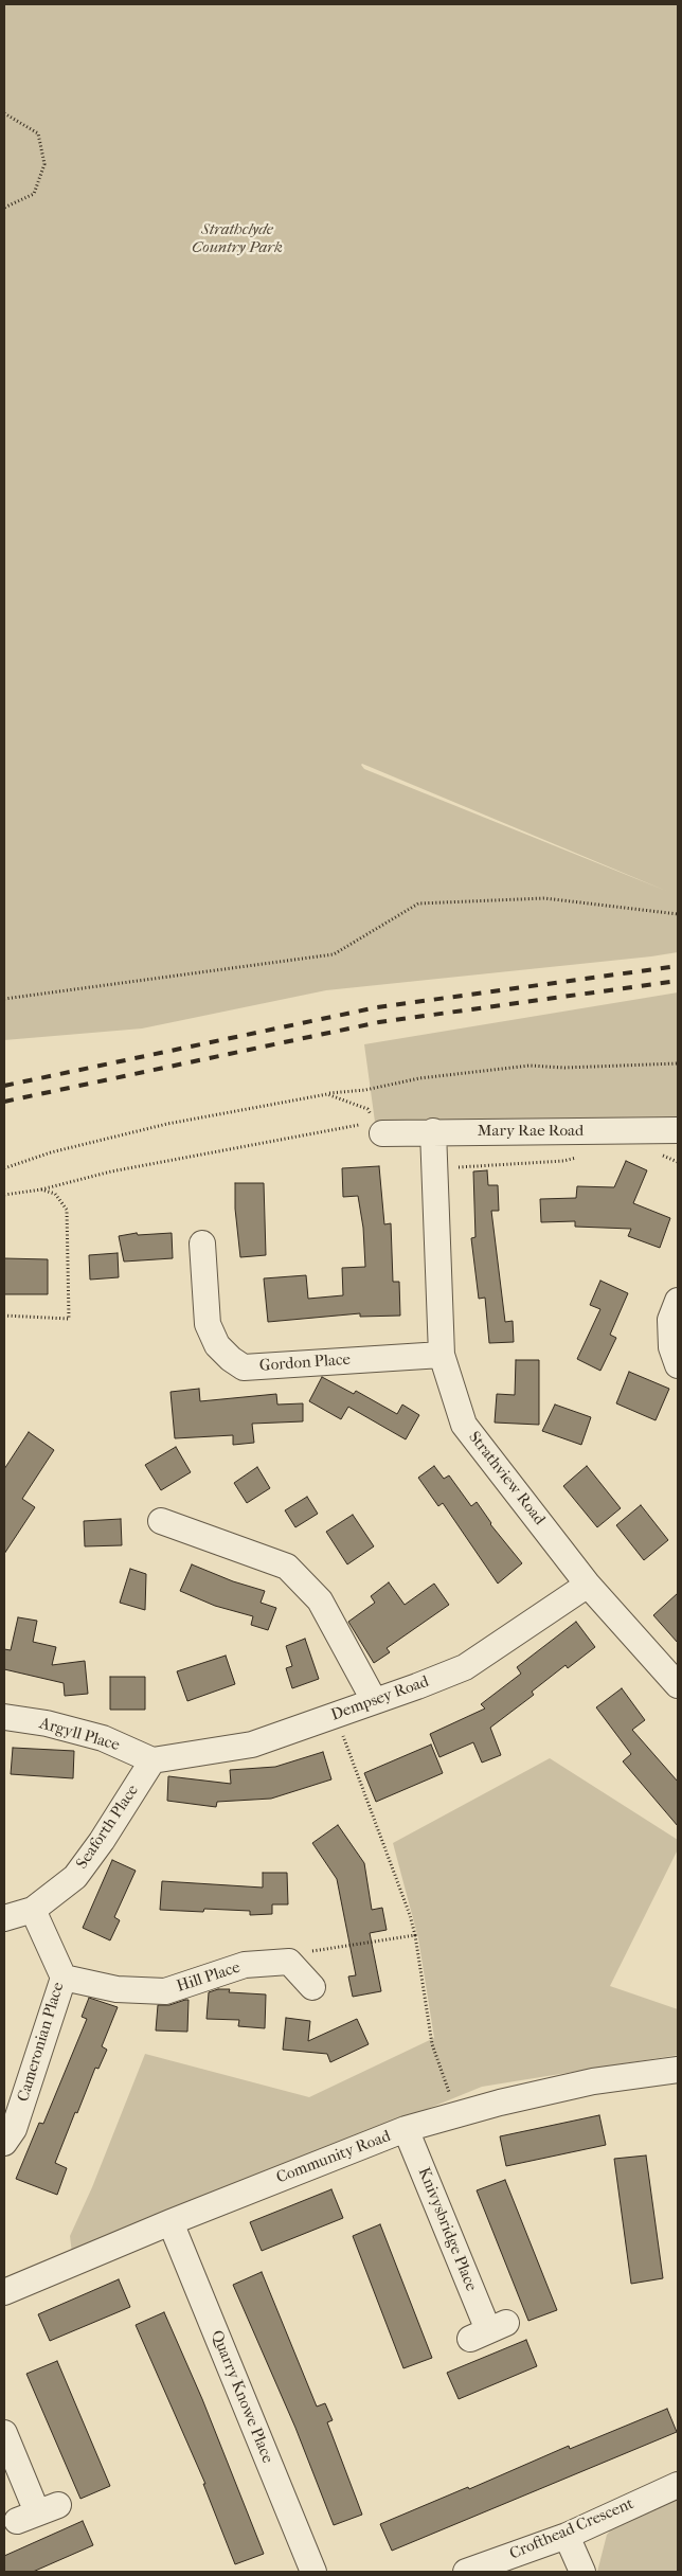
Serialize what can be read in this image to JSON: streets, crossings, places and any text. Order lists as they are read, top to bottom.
{
  "streets": {
    "street": [
      "Mary Rae Road",
      "Gordon Place",
      "Strathview Road",
      "Dempsey Road",
      "Argyll Place",
      "Seaforth Place",
      "Hill Place",
      "Cameronian Place",
      "Community Road",
      "Knivysbridge Place",
      "Quarry Knowe Place",
      "Crofthead Crescent"
    ]
  },
  "crossings": [
    ["Mary Rae Road", "Strathview Road"],
    ["Gordon Place", "Strathview Road"],
    ["Strathview Road", "Dempsey Road"],
    ["Dempsey Road", "Argyll Place"],
    ["Dempsey Road", "Seaforth Place"],
    ["Argyll Place", "Seaforth Place"],
    ["Seaforth Place", "Cameronian Place"],
    ["Hill Place", "Cameronian Place"],
    ["Community Road", "Knivysbridge Place"],
    ["Community Road", "Quarry Knowe Place"]
  ],
  "parks": ["Strathclyde Country Park"]
}
